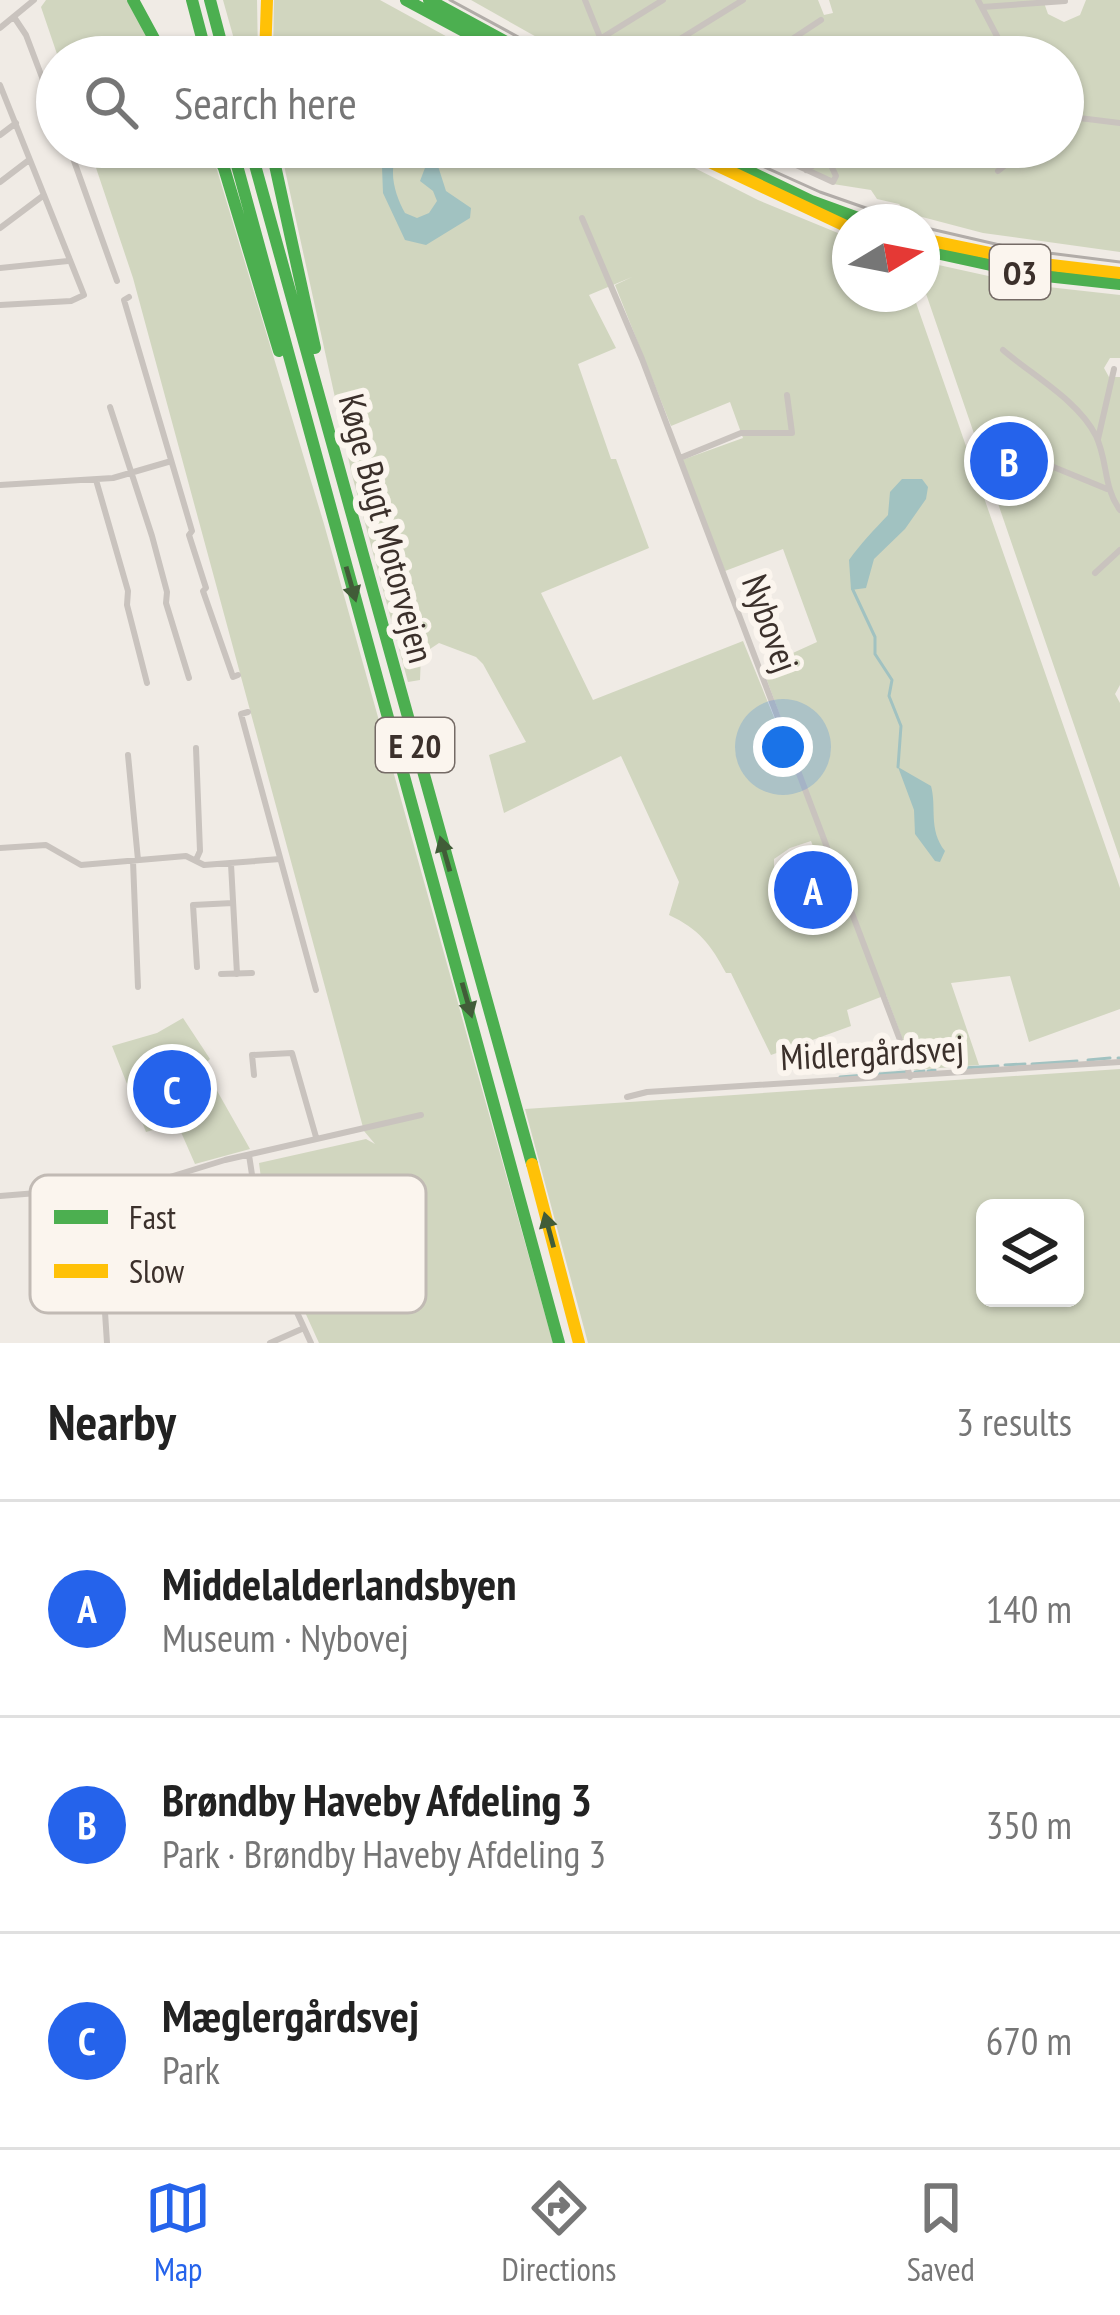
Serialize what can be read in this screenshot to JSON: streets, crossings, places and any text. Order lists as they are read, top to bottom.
{
  "streets": {
    "main road": ["O3", "Køge Bugt Motorvejen", "E 20"],
    "street": ["Nybovej", "Midlergårdsvej"]
  },
  "crossings": [
    ["Nybovej", "Midlergårdsvej"]
  ],
  "legend": ["Fast", "Slow"],
  "north": "right",
  "page": {
    "search": "Search here",
    "pins": ["B", "A", "C"],
    "heading": ["Nearby", "3 results"],
    "list": [
      {
        "mark": "A",
        "name": "Middelalderlandsbyen",
        "note": "Museum · Nybovej",
        "value": "140 m"
      },
      {
        "mark": "B",
        "name": "Brøndby Haveby Afdeling 3",
        "note": "Park · Brøndby Haveby Afdeling 3",
        "value": "350 m"
      },
      {
        "mark": "C",
        "name": "Mæglergårdsvej",
        "note": "Park",
        "value": "670 m"
      }
    ],
    "nav": ["Map", "Directions", "Saved"]
  }
}
